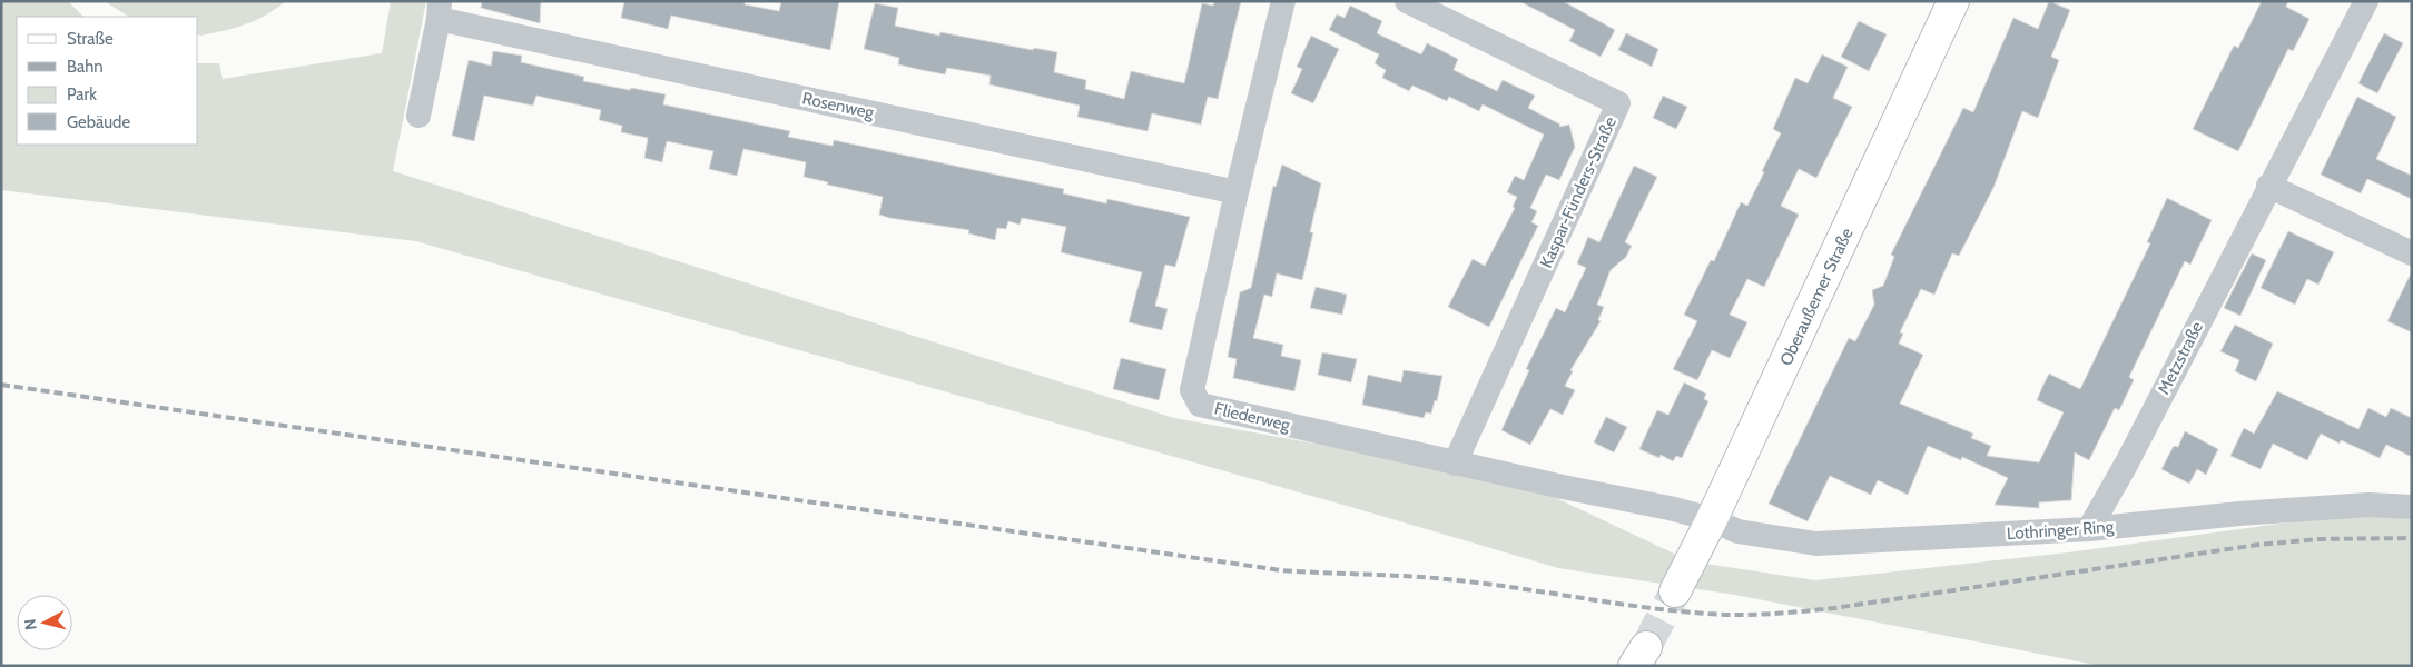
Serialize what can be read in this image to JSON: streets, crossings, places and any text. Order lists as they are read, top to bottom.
{
  "streets": {
    "main road": ["Oberaußemer Straße"],
    "street": [
      "Rosenweg",
      "Kaspar-Fünders-Straße",
      "Metzstraße",
      "Fliederweg",
      "Lothringer Ring"
    ]
  },
  "crossings": [
    ["Rosenweg", "Fliederweg"],
    ["Kaspar-Fünders-Straße", "Fliederweg"],
    ["Oberaußemer Straße", "Fliederweg"],
    ["Oberaußemer Straße", "Lothringer Ring"],
    ["Metzstraße", "Lothringer Ring"],
    ["Fliederweg", "Lothringer Ring"]
  ],
  "legend": [
    "Straße",
    "Bahn",
    "Park",
    "Gebäude"
  ],
  "north": "left"
}
